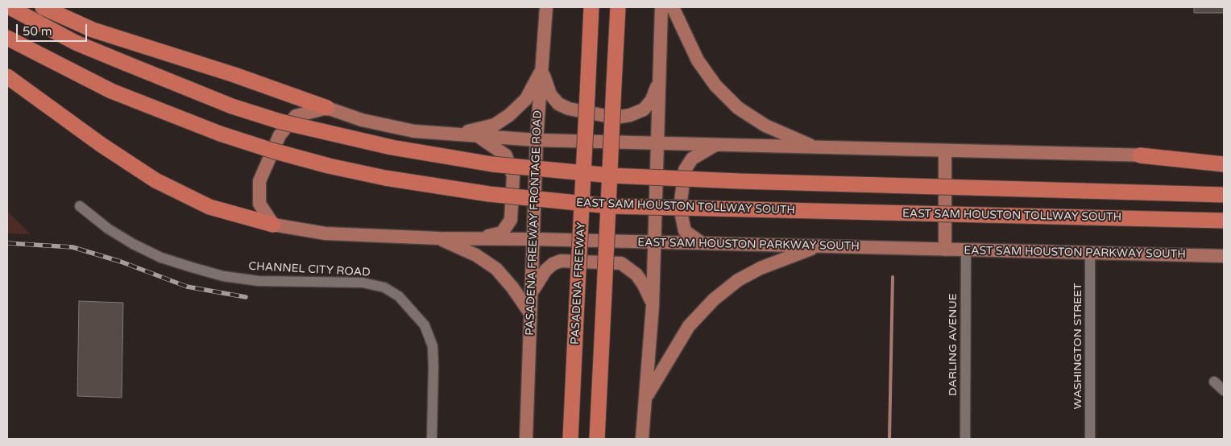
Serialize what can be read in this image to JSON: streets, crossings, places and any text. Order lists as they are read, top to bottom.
{
  "streets": {
    "highway": ["EAST SAM HOUSTON TOLLWAY SOUTH", "PASADENA FREEWAY"],
    "main road": ["PASADENA FREEWAY FRONTAGE ROAD", "EAST SAM HOUSTON PARKWAY SOUTH"],
    "street": ["CHANNEL CITY ROAD", "DARLING AVENUE", "WASHINGTON STREET"]
  },
  "crossings": [
    ["PASADENA FREEWAY FRONTAGE ROAD", "EAST SAM HOUSTON PARKWAY SOUTH"],
    ["EAST SAM HOUSTON PARKWAY SOUTH", "DARLING AVENUE"],
    ["EAST SAM HOUSTON PARKWAY SOUTH", "WASHINGTON STREET"]
  ],
  "scale_bar": "50 m"
}
